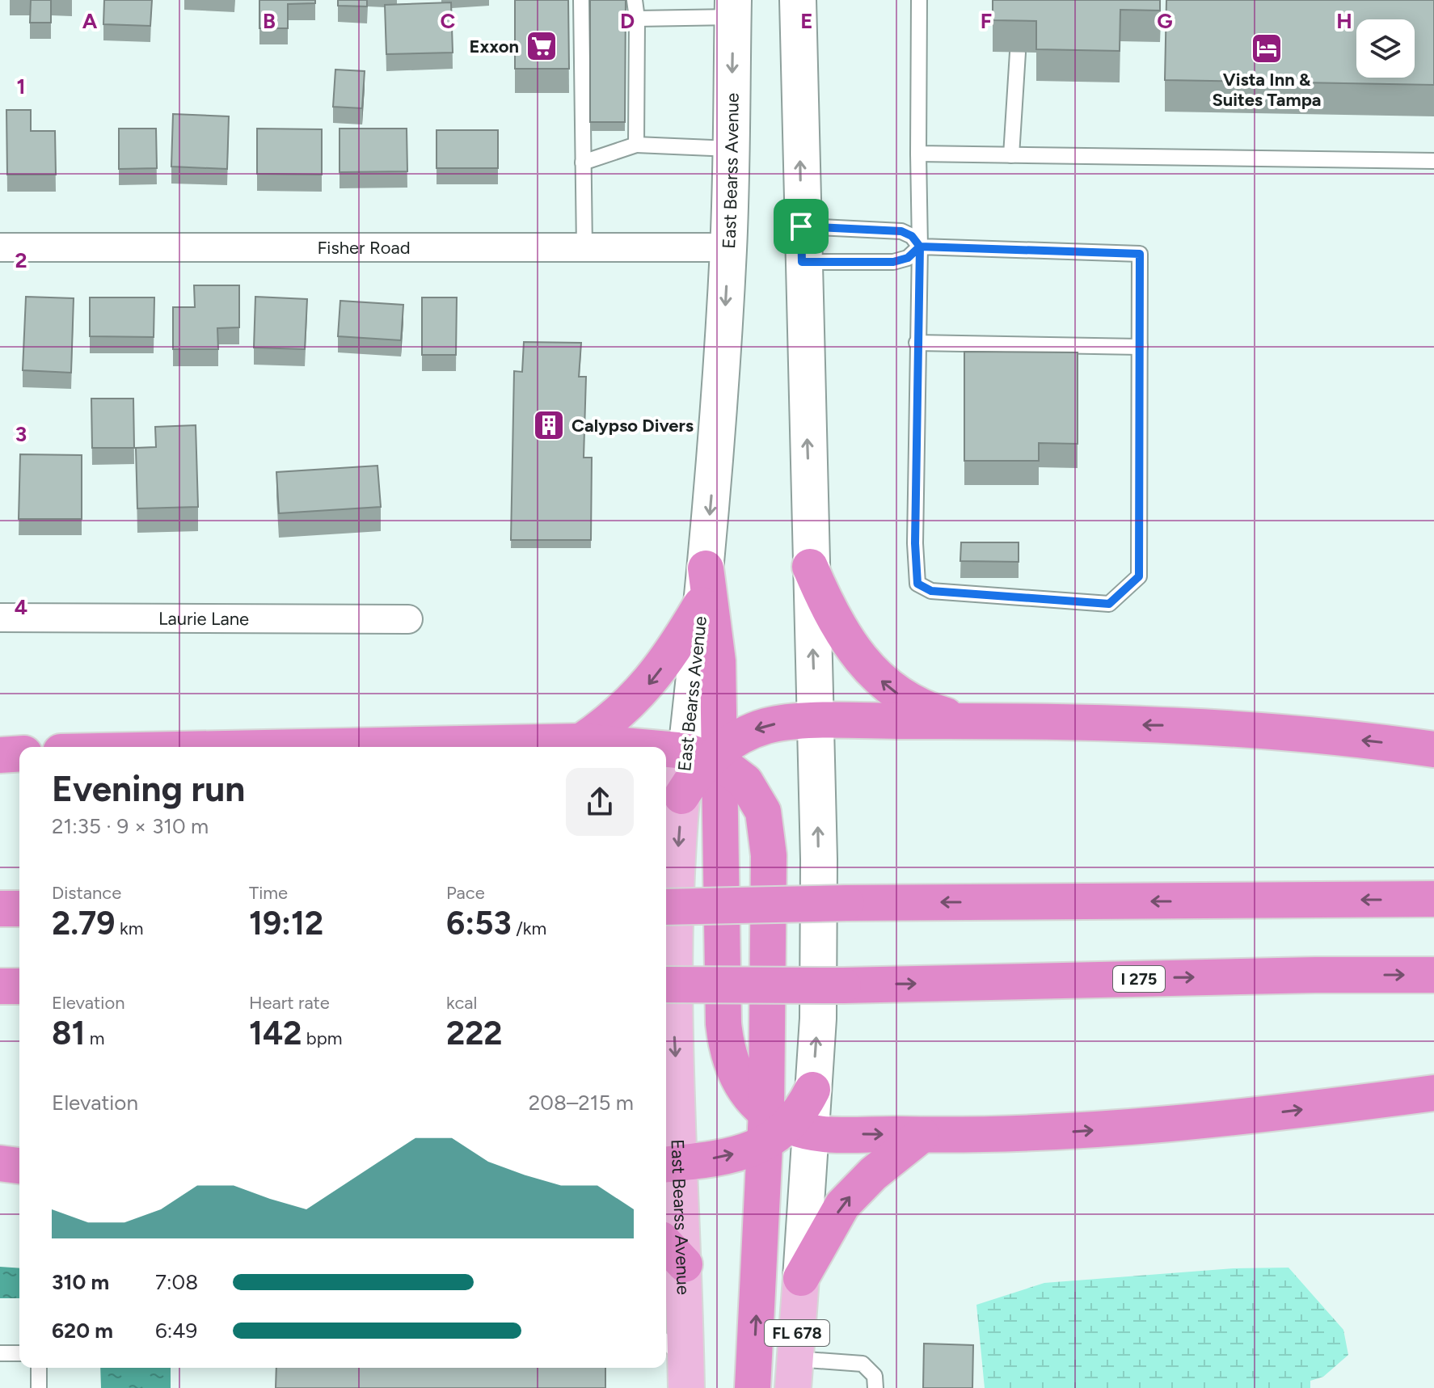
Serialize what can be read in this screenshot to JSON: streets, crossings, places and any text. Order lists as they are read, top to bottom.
{
  "streets": {
    "highway": ["I 275"],
    "main road": ["East Bearss Avenue", "FL 678"],
    "street": ["Fisher Road", "Laurie Lane"]
  },
  "crossings": [
    ["East Bearss Avenue", "Fisher Road"]
  ],
  "places": {
    "supermarket": ["Exxon"],
    "hotel": ["Vista Inn & Suites Tampa"],
    "building": ["Calypso Divers"]
  },
  "page": {
    "heading": ["Evening run", "21:35 · 9 × 310 m"],
    "stats": [
      ["Distance", "2.79 km"],
      ["Time", "19:12"],
      ["Pace", "6:53 /km"],
      ["Elevation", "81 m"],
      ["Heart rate", "142 bpm"],
      ["kcal", "222"]
    ],
    "chart": ["Elevation", "208–215 m"],
    "list": [
      {
        "name": "310 m",
        "note": "7:08"
      },
      {
        "name": "620 m",
        "note": "6:49"
      }
    ]
  },
  "grid": {
    "columns": [
      "A",
      "B",
      "C",
      "D",
      "E",
      "F",
      "G",
      "H"
    ],
    "rows": [
      "1",
      "2",
      "3",
      "4"
    ]
  }
}
